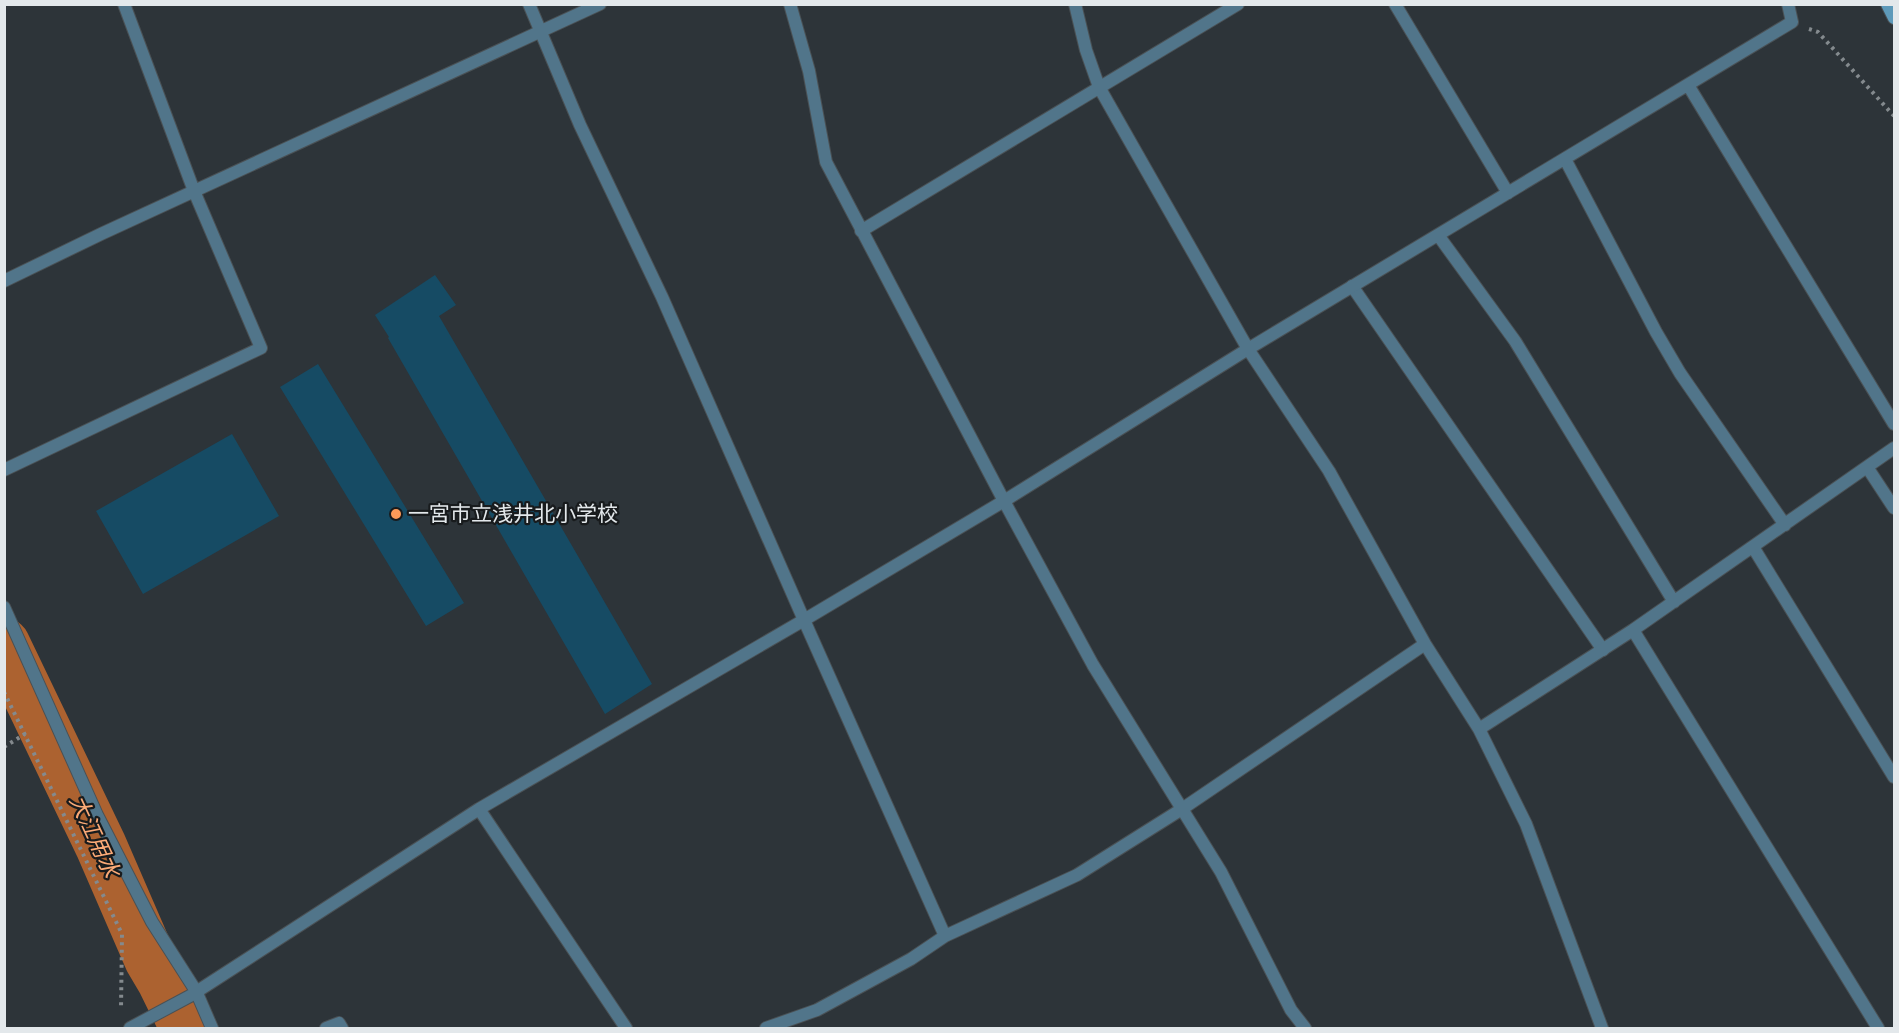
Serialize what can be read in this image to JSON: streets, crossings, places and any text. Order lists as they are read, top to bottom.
{
  "water": ["大江用水"],
  "places": ["一宮市立浅井北小学校"]
}
